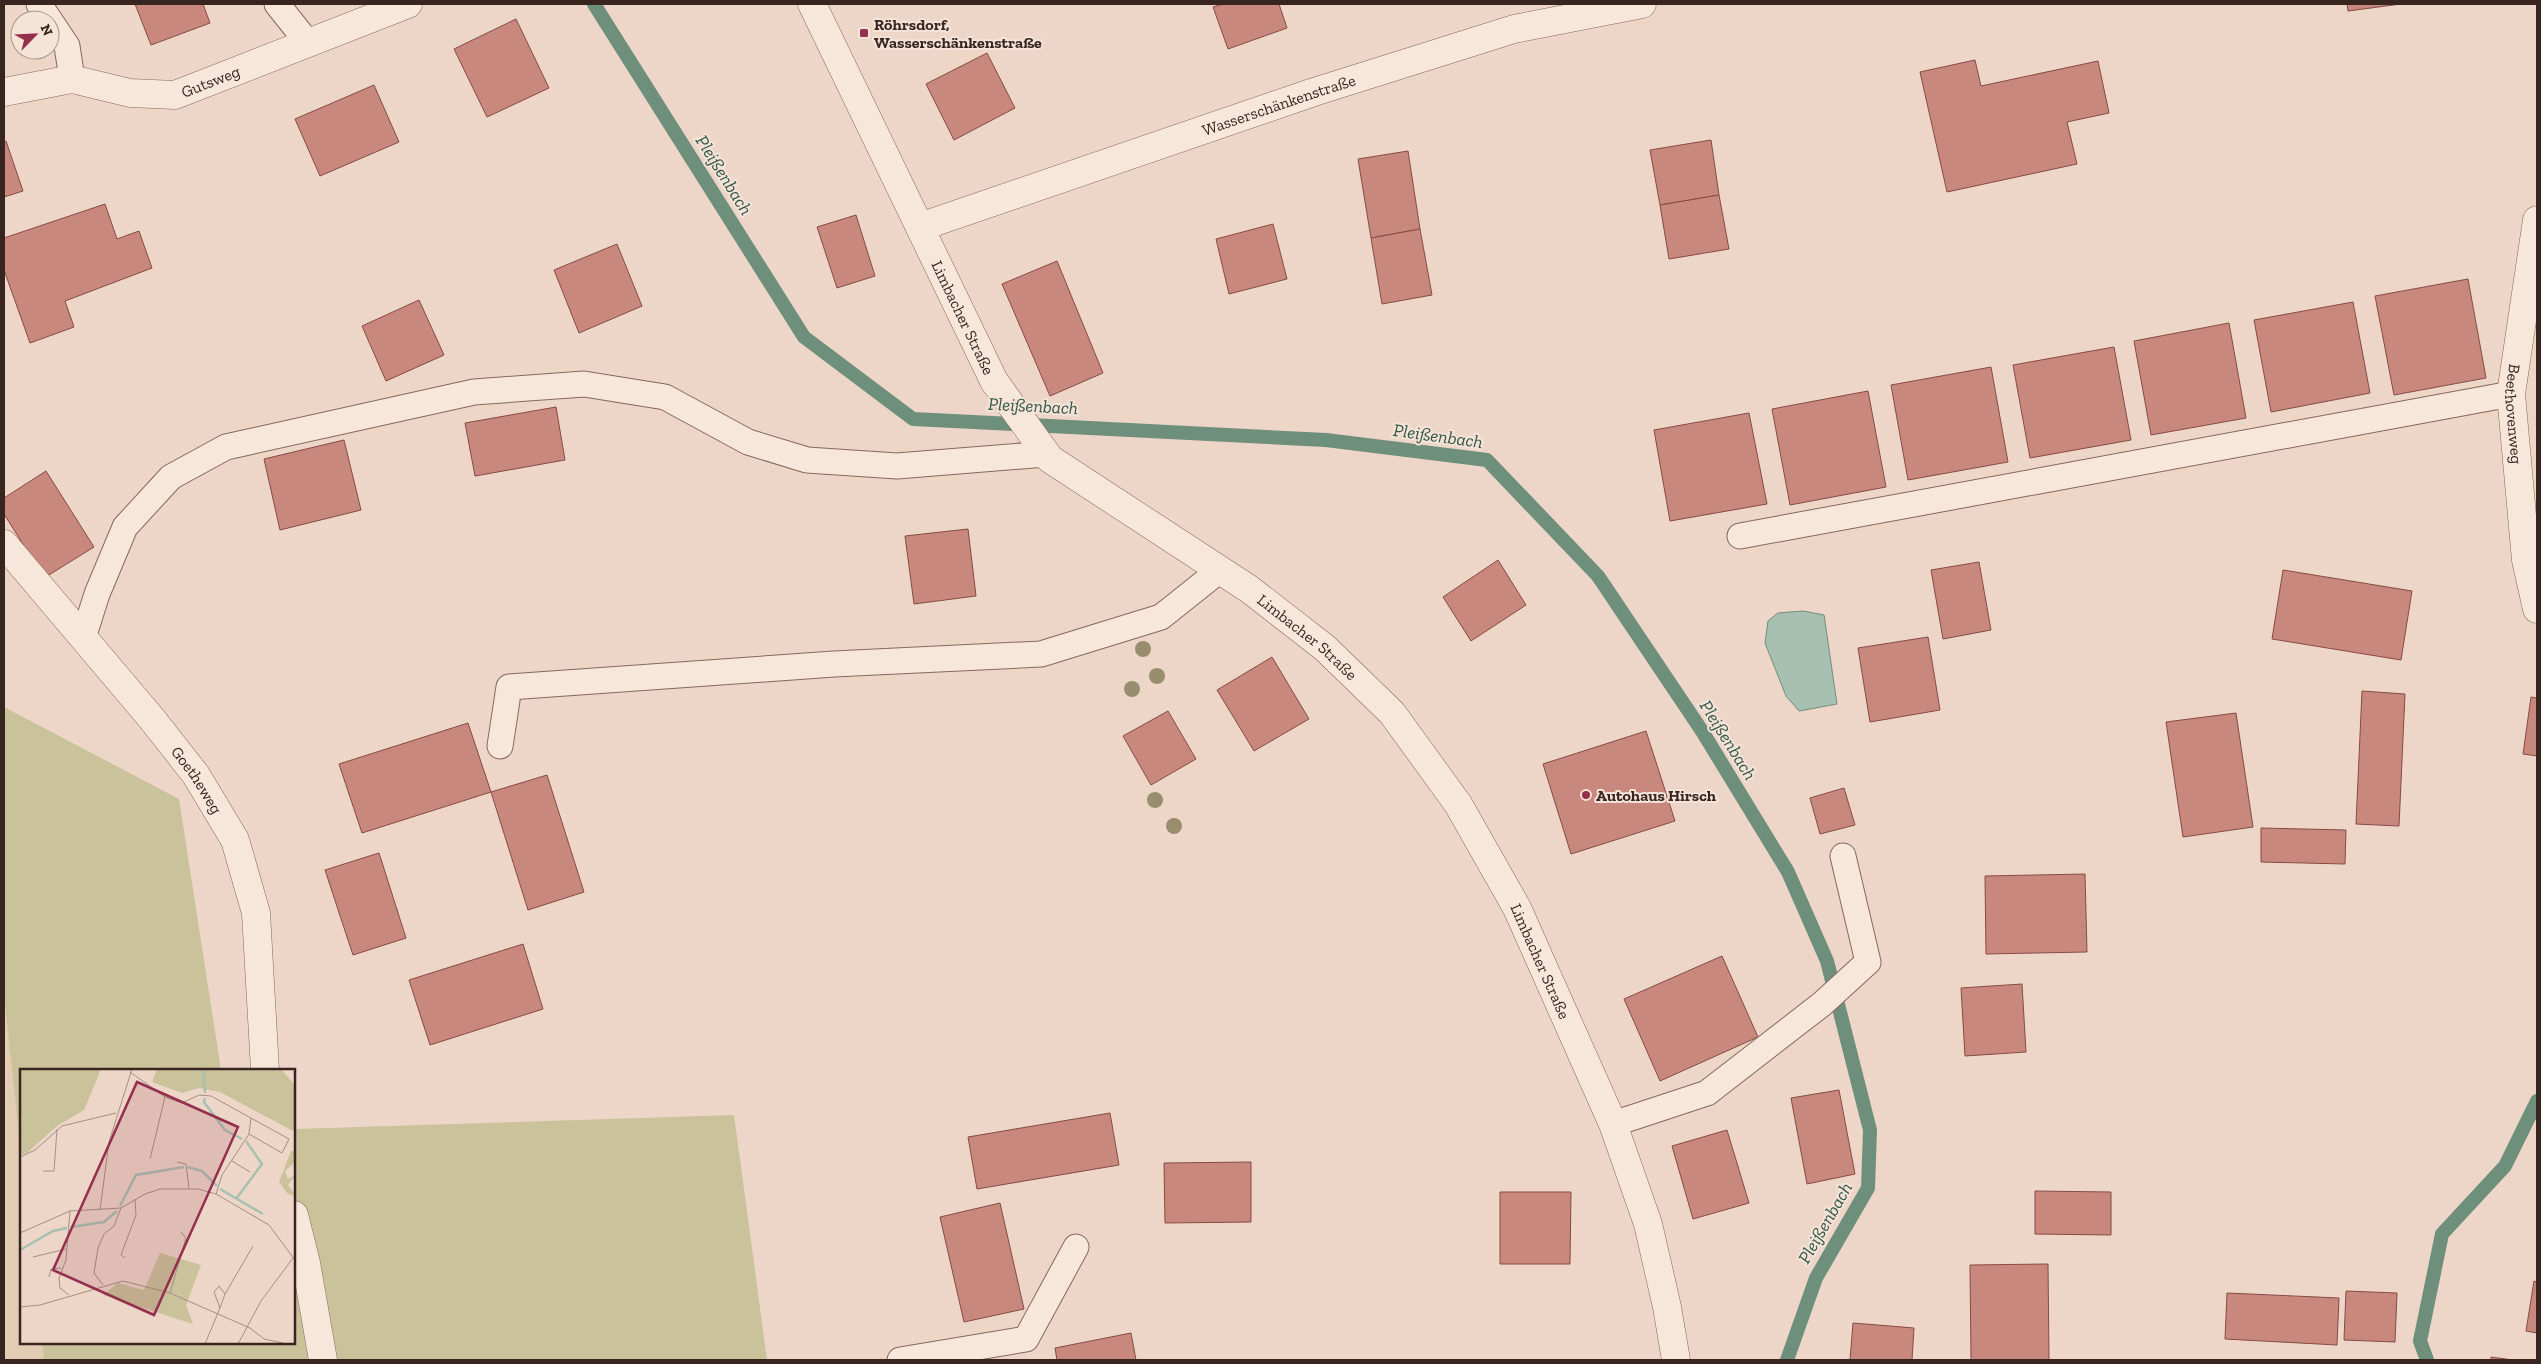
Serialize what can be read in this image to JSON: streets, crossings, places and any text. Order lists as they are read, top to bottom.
{
  "streets": {
    "street": [
      "Gutsweg",
      "Wasserschänkenstraße",
      "Limbacher Straße",
      "Beethovenweg",
      "Goetheweg"
    ]
  },
  "crossings": [
    ["Wasserschänkenstraße", "Limbacher Straße"]
  ],
  "water": ["Pleißenbach"],
  "places": {
    "transit": ["Röhrsdorf, Wasserschänkenstraße"],
    "other": ["Autohaus Hirsch"]
  },
  "north": "top right"
}
